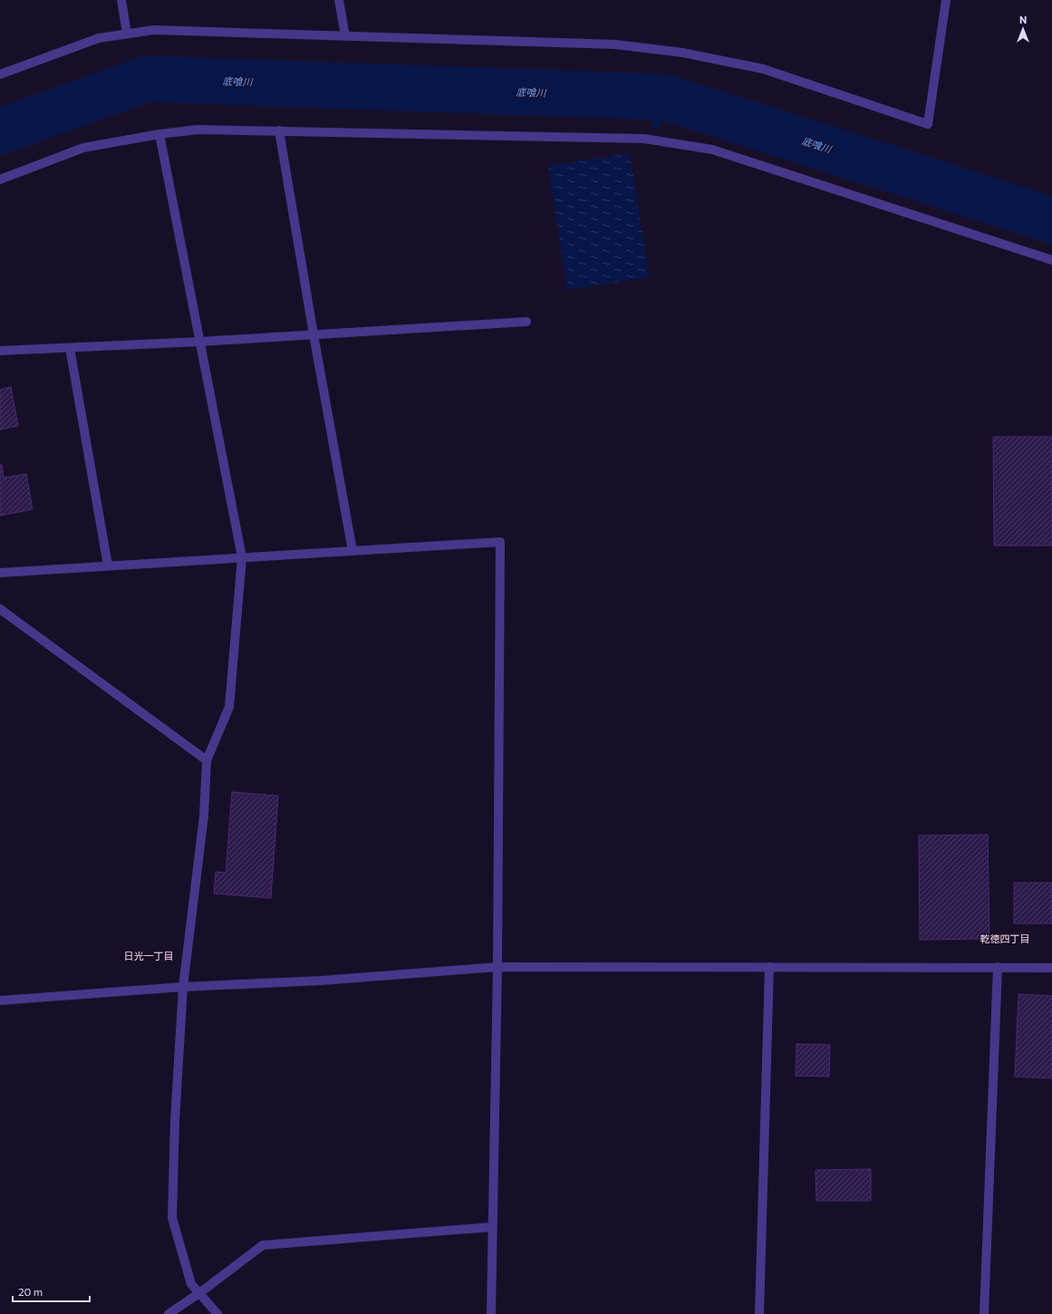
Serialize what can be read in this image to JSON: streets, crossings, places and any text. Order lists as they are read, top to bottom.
{
  "districts": ["乾徳四丁目", "日光一丁目"],
  "water": ["底喰川"],
  "scale_bar": "20 m",
  "north": "top"
}
